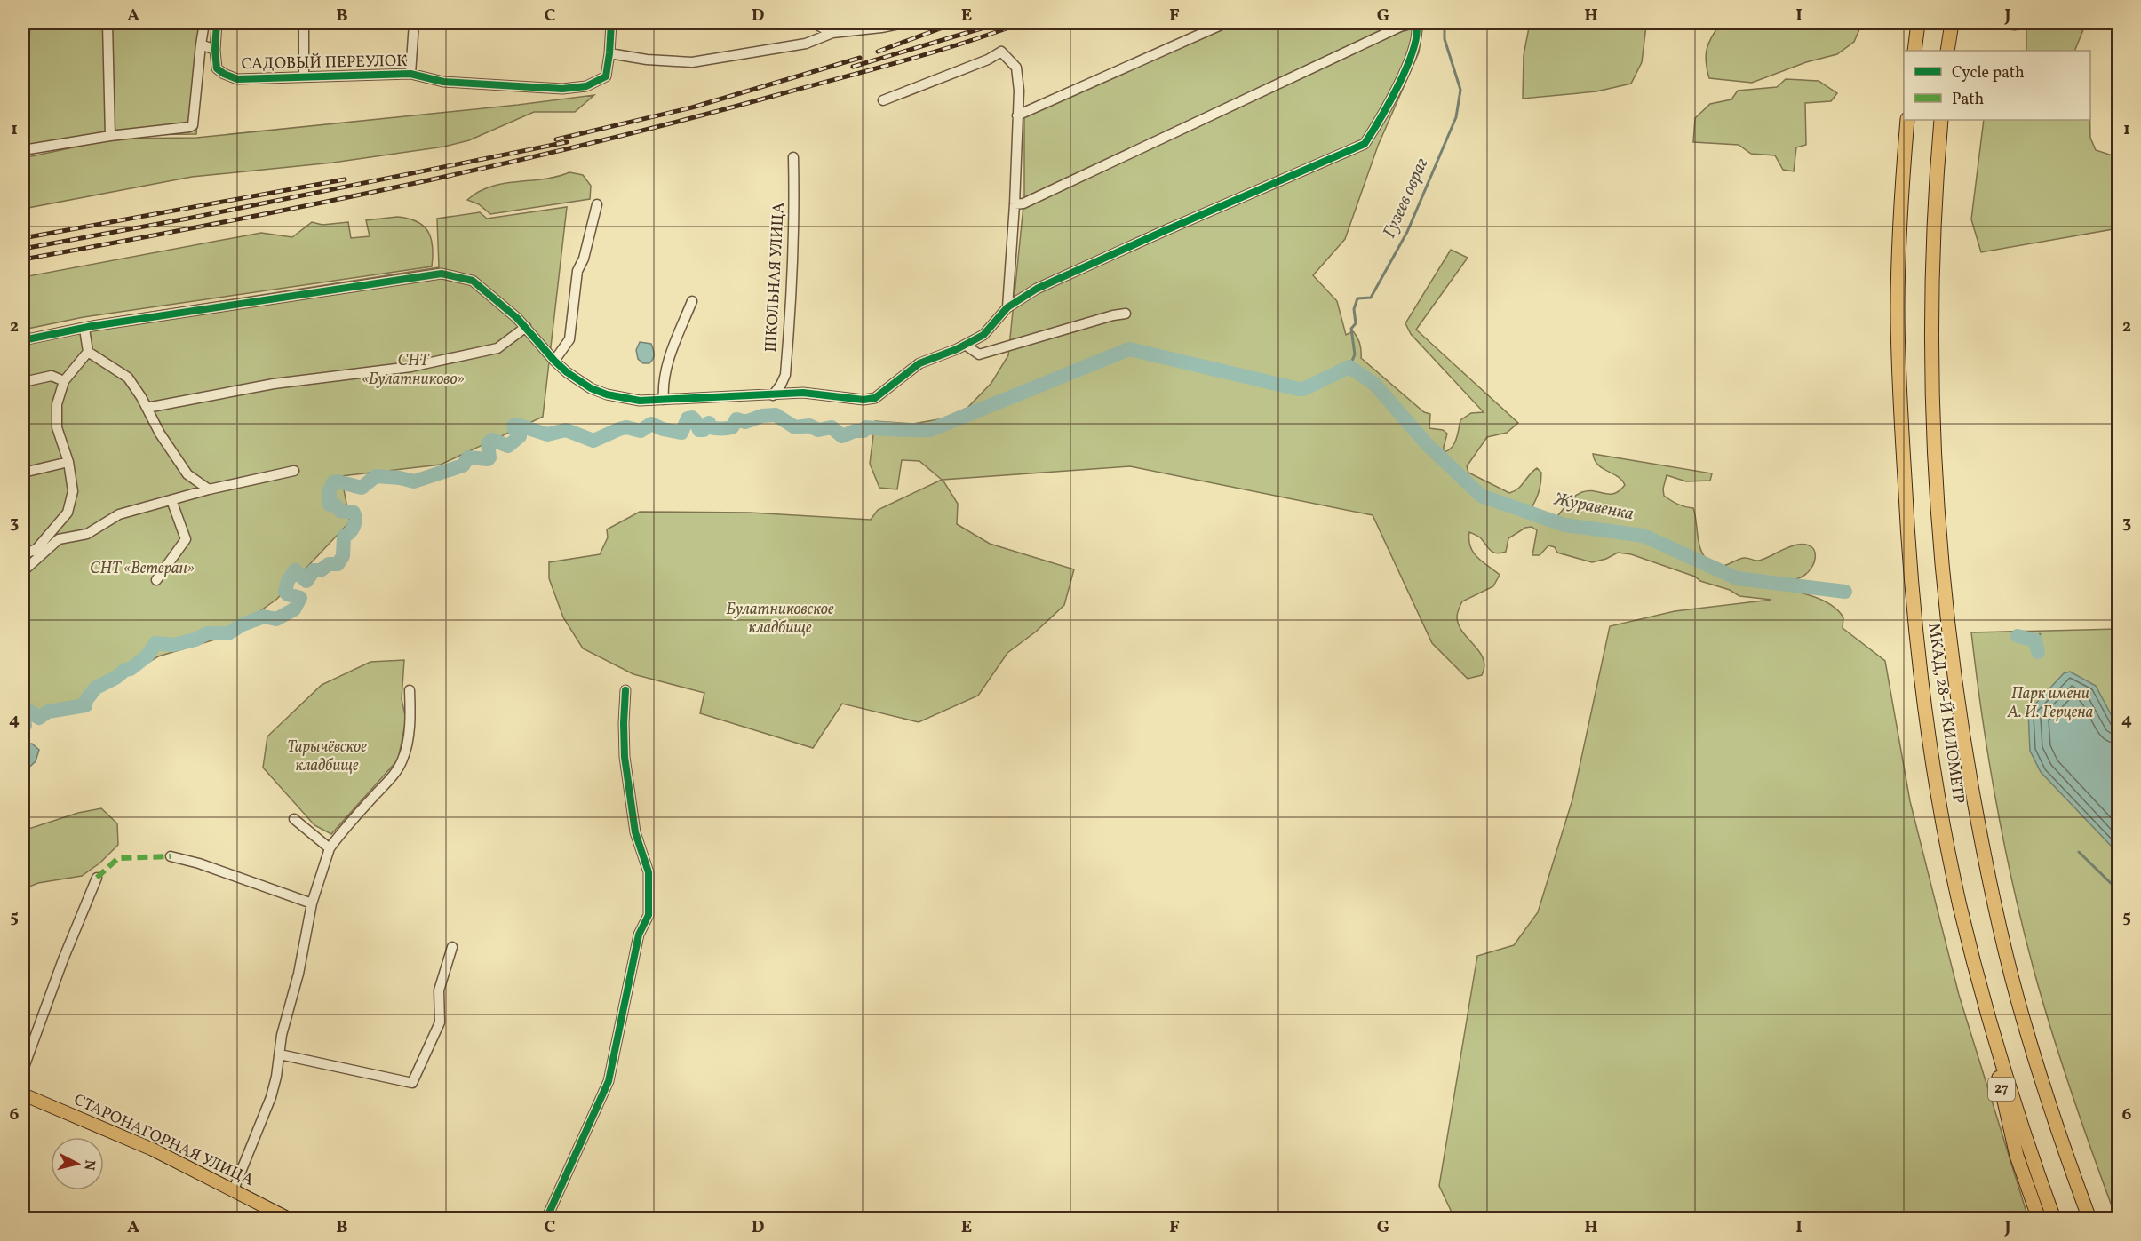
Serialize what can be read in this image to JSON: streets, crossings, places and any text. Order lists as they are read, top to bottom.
{
  "streets": {
    "highway": ["МКАД, 28-Й КИЛОМЕТР", "27"],
    "main road": ["СТАРОНАГОРНАЯ УЛИЦА"],
    "street": ["САДОВЫЙ ПЕРЕУЛОК", "ШКОЛЬНАЯ УЛИЦА"]
  },
  "crossings": [
    ["МКАД, 28-Й КИЛОМЕТР", "27"]
  ],
  "water": ["Гузеев овраг", "Журавенка"],
  "parks": [
    "СНТ «Булатниково»",
    "СНТ «Ветеран»",
    "Булатниковское кладбище",
    "Парк имени А. И. Герцена",
    "Тарычёвское кладбище"
  ],
  "legend": ["Cycle path", "Path"],
  "north": "right",
  "grid": {
    "columns": [
      "A",
      "B",
      "C",
      "D",
      "E",
      "F",
      "G",
      "H",
      "I",
      "J"
    ],
    "rows": [
      "1",
      "2",
      "3",
      "4",
      "5",
      "6"
    ]
  }
}
